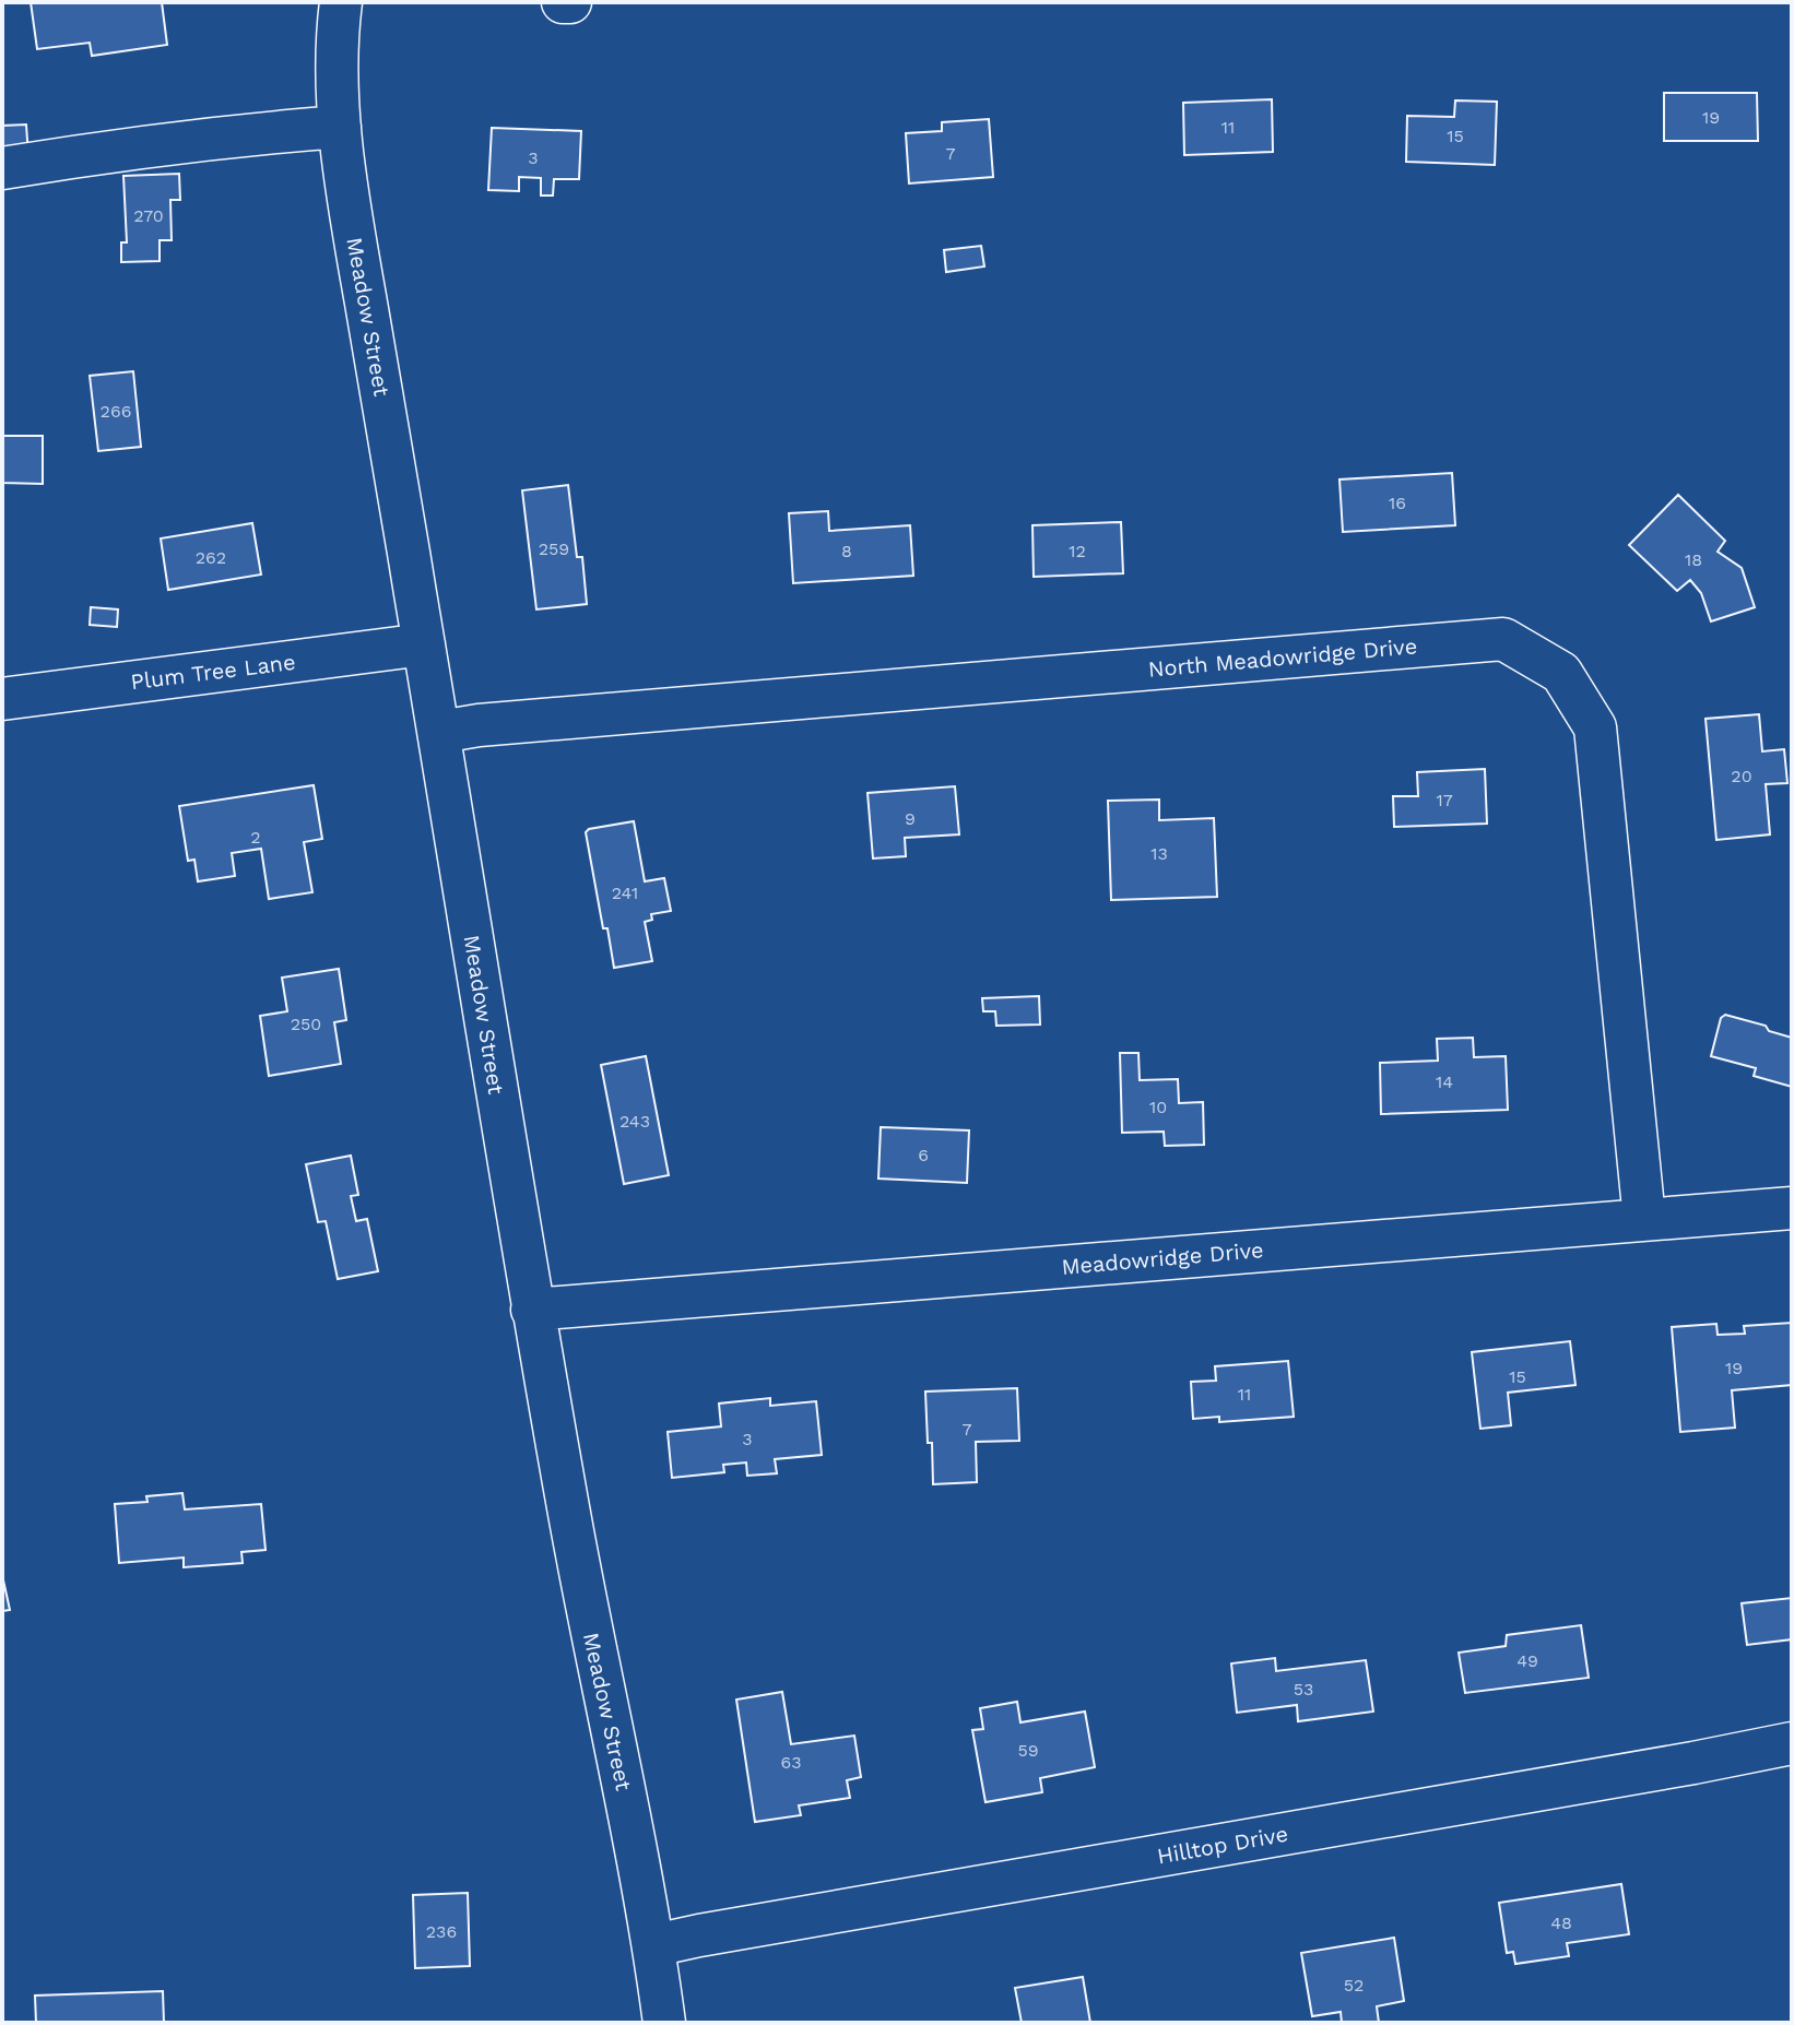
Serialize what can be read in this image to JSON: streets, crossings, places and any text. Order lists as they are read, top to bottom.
{
  "streets": {
    "street": [
      "Meadow Street",
      "North Meadowridge Drive",
      "Plum Tree Lane",
      "Meadowridge Drive",
      "Hilltop Drive"
    ]
  },
  "crossings": [
    ["Meadow Street", "North Meadowridge Drive"],
    ["Meadow Street", "Plum Tree Lane"],
    ["Meadow Street", "Meadowridge Drive"],
    ["Meadow Street", "Hilltop Drive"],
    ["North Meadowridge Drive", "Meadowridge Drive"]
  ],
  "house_numbers": [
    "19",
    "11",
    "15",
    "7",
    "3",
    "270",
    "266",
    "16",
    "259",
    "8",
    "12",
    "262",
    "18",
    "20",
    "17",
    "9",
    "2",
    "13",
    "241",
    "250",
    "14",
    "10",
    "243",
    "6",
    "19",
    "15",
    "11",
    "7",
    "3",
    "49",
    "53",
    "59",
    "63",
    "48",
    "236",
    "52"
  ]
}
